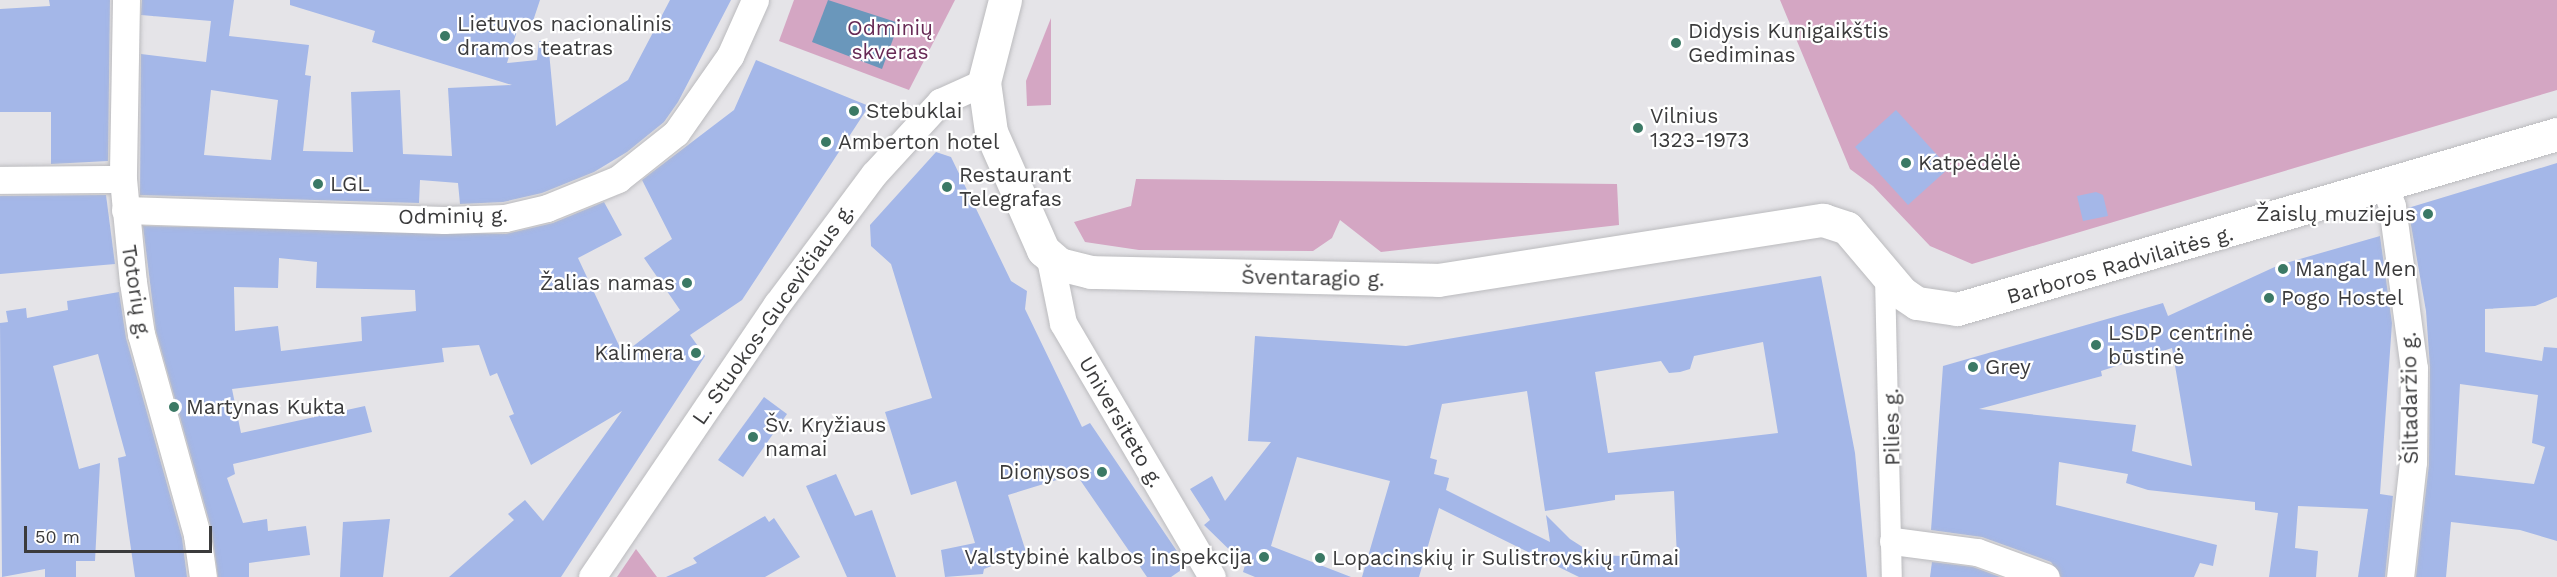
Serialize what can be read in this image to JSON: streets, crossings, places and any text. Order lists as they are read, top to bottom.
{
  "streets": {
    "main road": ["Barboros Radvilaitės g.", "Šventaragio g."],
    "street": [
      "Odminių g.",
      "Totorių g.",
      "L. Stuokos-Gucevičiaus g.",
      "Šiltadaržio g.",
      "Universiteto g.",
      "Pilies g."
    ]
  },
  "crossings": [
    ["Odminių g.", "Totorių g."],
    ["Barboros Radvilaitės g.", "Šventaragio g."],
    ["Barboros Radvilaitės g.", "Šiltadaržio g."],
    ["Barboros Radvilaitės g.", "Pilies g."],
    ["Šventaragio g.", "Universiteto g."]
  ],
  "parks": ["Odminių skveras"],
  "places": [
    "Lietuvos nacionalinis dramos teatras",
    "Didysis Kunigaikštis Gediminas",
    "Stebuklai",
    "Vilnius 1323-1973",
    "Amberton hotel",
    "Katpėdėlė",
    "LGL",
    "Restaurant Telegrafas",
    "Žaislų muziejus",
    "Mangal Men",
    "Žalias namas",
    "Pogo Hostel",
    "LSDP centrinė būstinė",
    "Kalimera",
    "Grey",
    "Martynas Kukta",
    "Šv. Kryžiaus namai",
    "Dionysos",
    "Valstybinė kalbos inspekcija",
    "Lopacinskių ir Sulistrovskių rūmai"
  ],
  "scale_bar": "50 m"
}
